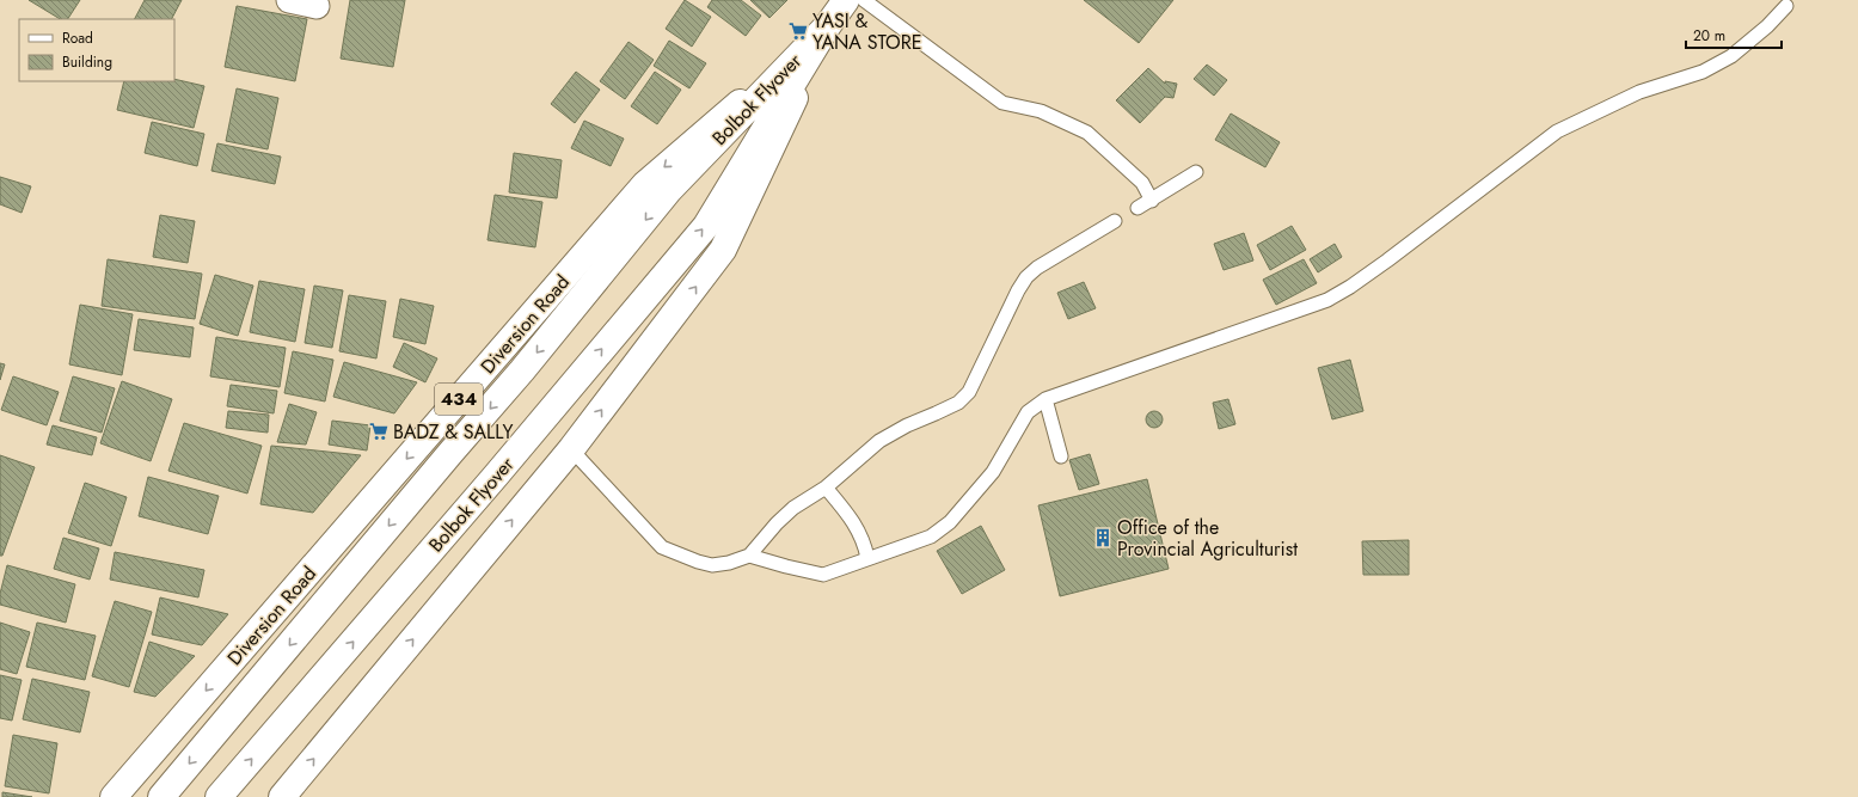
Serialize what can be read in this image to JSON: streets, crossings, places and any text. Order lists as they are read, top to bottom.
{
  "streets": {
    "main road": ["Bolbok Flyover", "Diversion Road", "434"]
  },
  "crossings": [
    ["Bolbok Flyover", "Diversion Road"]
  ],
  "places": {
    "supermarket": ["YASI & YANA STORE", "BADZ & SALLY"],
    "building": ["Office of the Provincial Agriculturist"]
  },
  "legend": ["Road", "Building"],
  "scale_bar": "20 m"
}
